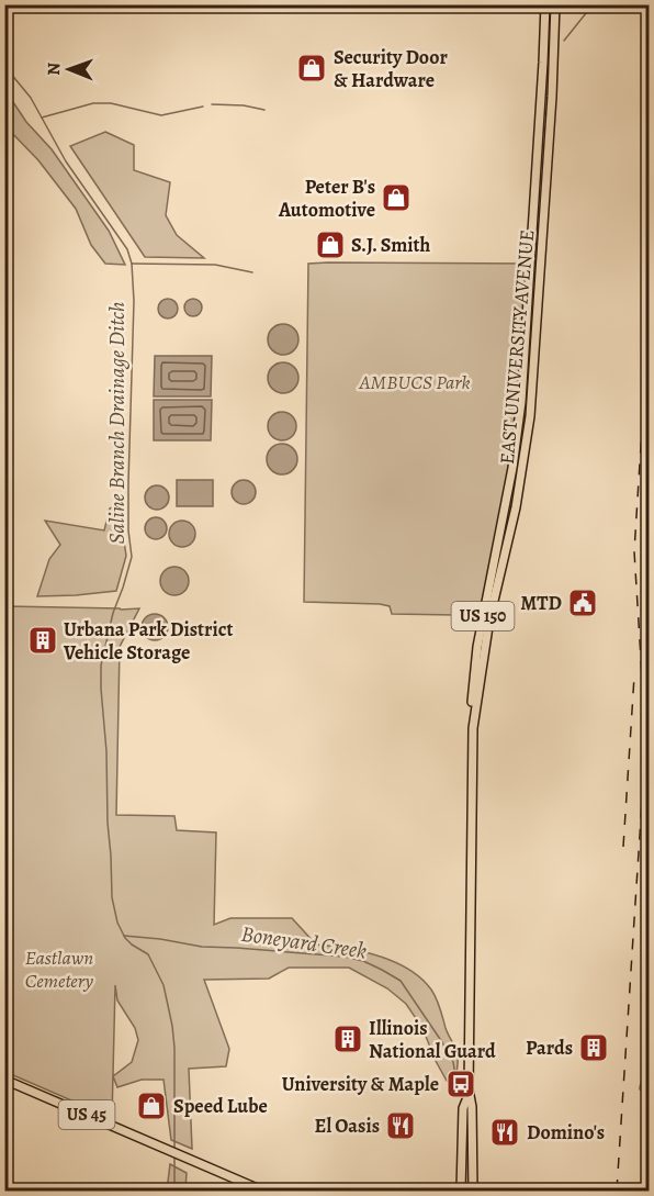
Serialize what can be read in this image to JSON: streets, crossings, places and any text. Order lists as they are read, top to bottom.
{
  "streets": {
    "main road": ["EAST UNIVERSITY AVENUE", "US 150", "US 45"]
  },
  "water": ["Saline Branch Drainage Ditch", "Boneyard Creek"],
  "parks": ["AMBUCS Park", "Eastlawn Cemetery"],
  "places": {
    "shop": [
      "Security Door & Hardware",
      "Peter B's Automotive",
      "S.J. Smith",
      "Speed Lube"
    ],
    "public building": ["MTD"],
    "building": ["Urbana Park District Vehicle Storage", "Illinois National Guard", "Pards"],
    "bus stop": ["University & Maple"],
    "restaurant": ["El Oasis", "Domino's"]
  },
  "north": "left"
}
